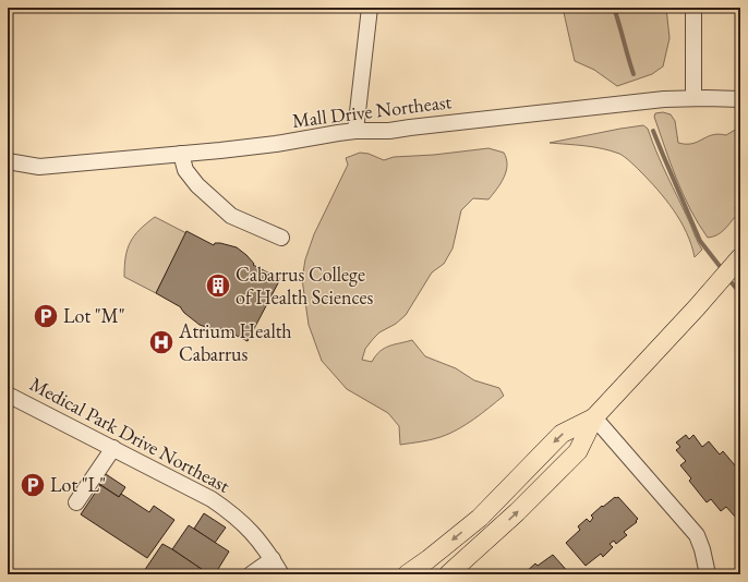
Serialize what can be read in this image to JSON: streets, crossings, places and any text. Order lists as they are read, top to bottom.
{
  "streets": {
    "street": ["Mall Drive Northeast", "Medical Park Drive Northeast"]
  },
  "places": {
    "building": ["Cabarrus College of Health Sciences"],
    "parking": ["Lot \"M\"", "Lot \"L\""],
    "hospital": ["Atrium Health Cabarrus"]
  }
}
